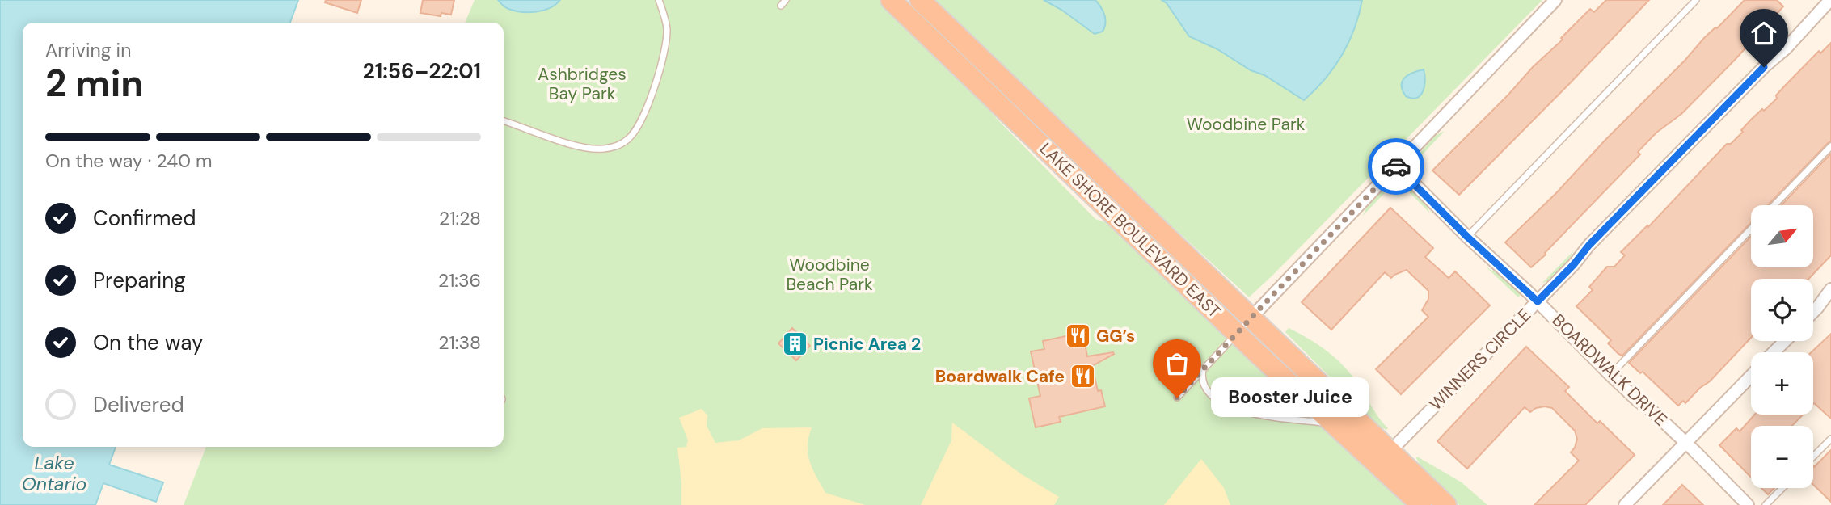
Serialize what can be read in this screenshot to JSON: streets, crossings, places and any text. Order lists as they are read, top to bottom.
{
  "streets": {
    "highway": ["LAKE SHORE BOULEVARD EAST"],
    "street": ["WINNERS CIRCLE", "BOARDWALK DRIVE"]
  },
  "crossings": [
    ["LAKE SHORE BOULEVARD EAST", "WINNERS CIRCLE"],
    ["WINNERS CIRCLE", "BOARDWALK DRIVE"]
  ],
  "water": ["Lake Ontario"],
  "parks": ["Ashbridges Bay Park", "Woodbine Park", "Woodbine Beach Park"],
  "places": {
    "restaurant": ["GG’s", "Boardwalk Cafe"],
    "building": ["Picnic Area 2"],
    "other": ["Booster Juice"]
  },
  "north": "top right",
  "page": {
    "heading": ["2 min", "Arriving in", "21:56–22:01"],
    "bar": "On the way · 240 m",
    "list": [
      ["Confirmed", "21:28"],
      ["Preparing", "21:36"],
      ["On the way", "21:38"],
      "Delivered"
    ],
    "map_buttons": ["+", "−"],
    "bubble": "Booster Juice"
  }
}
